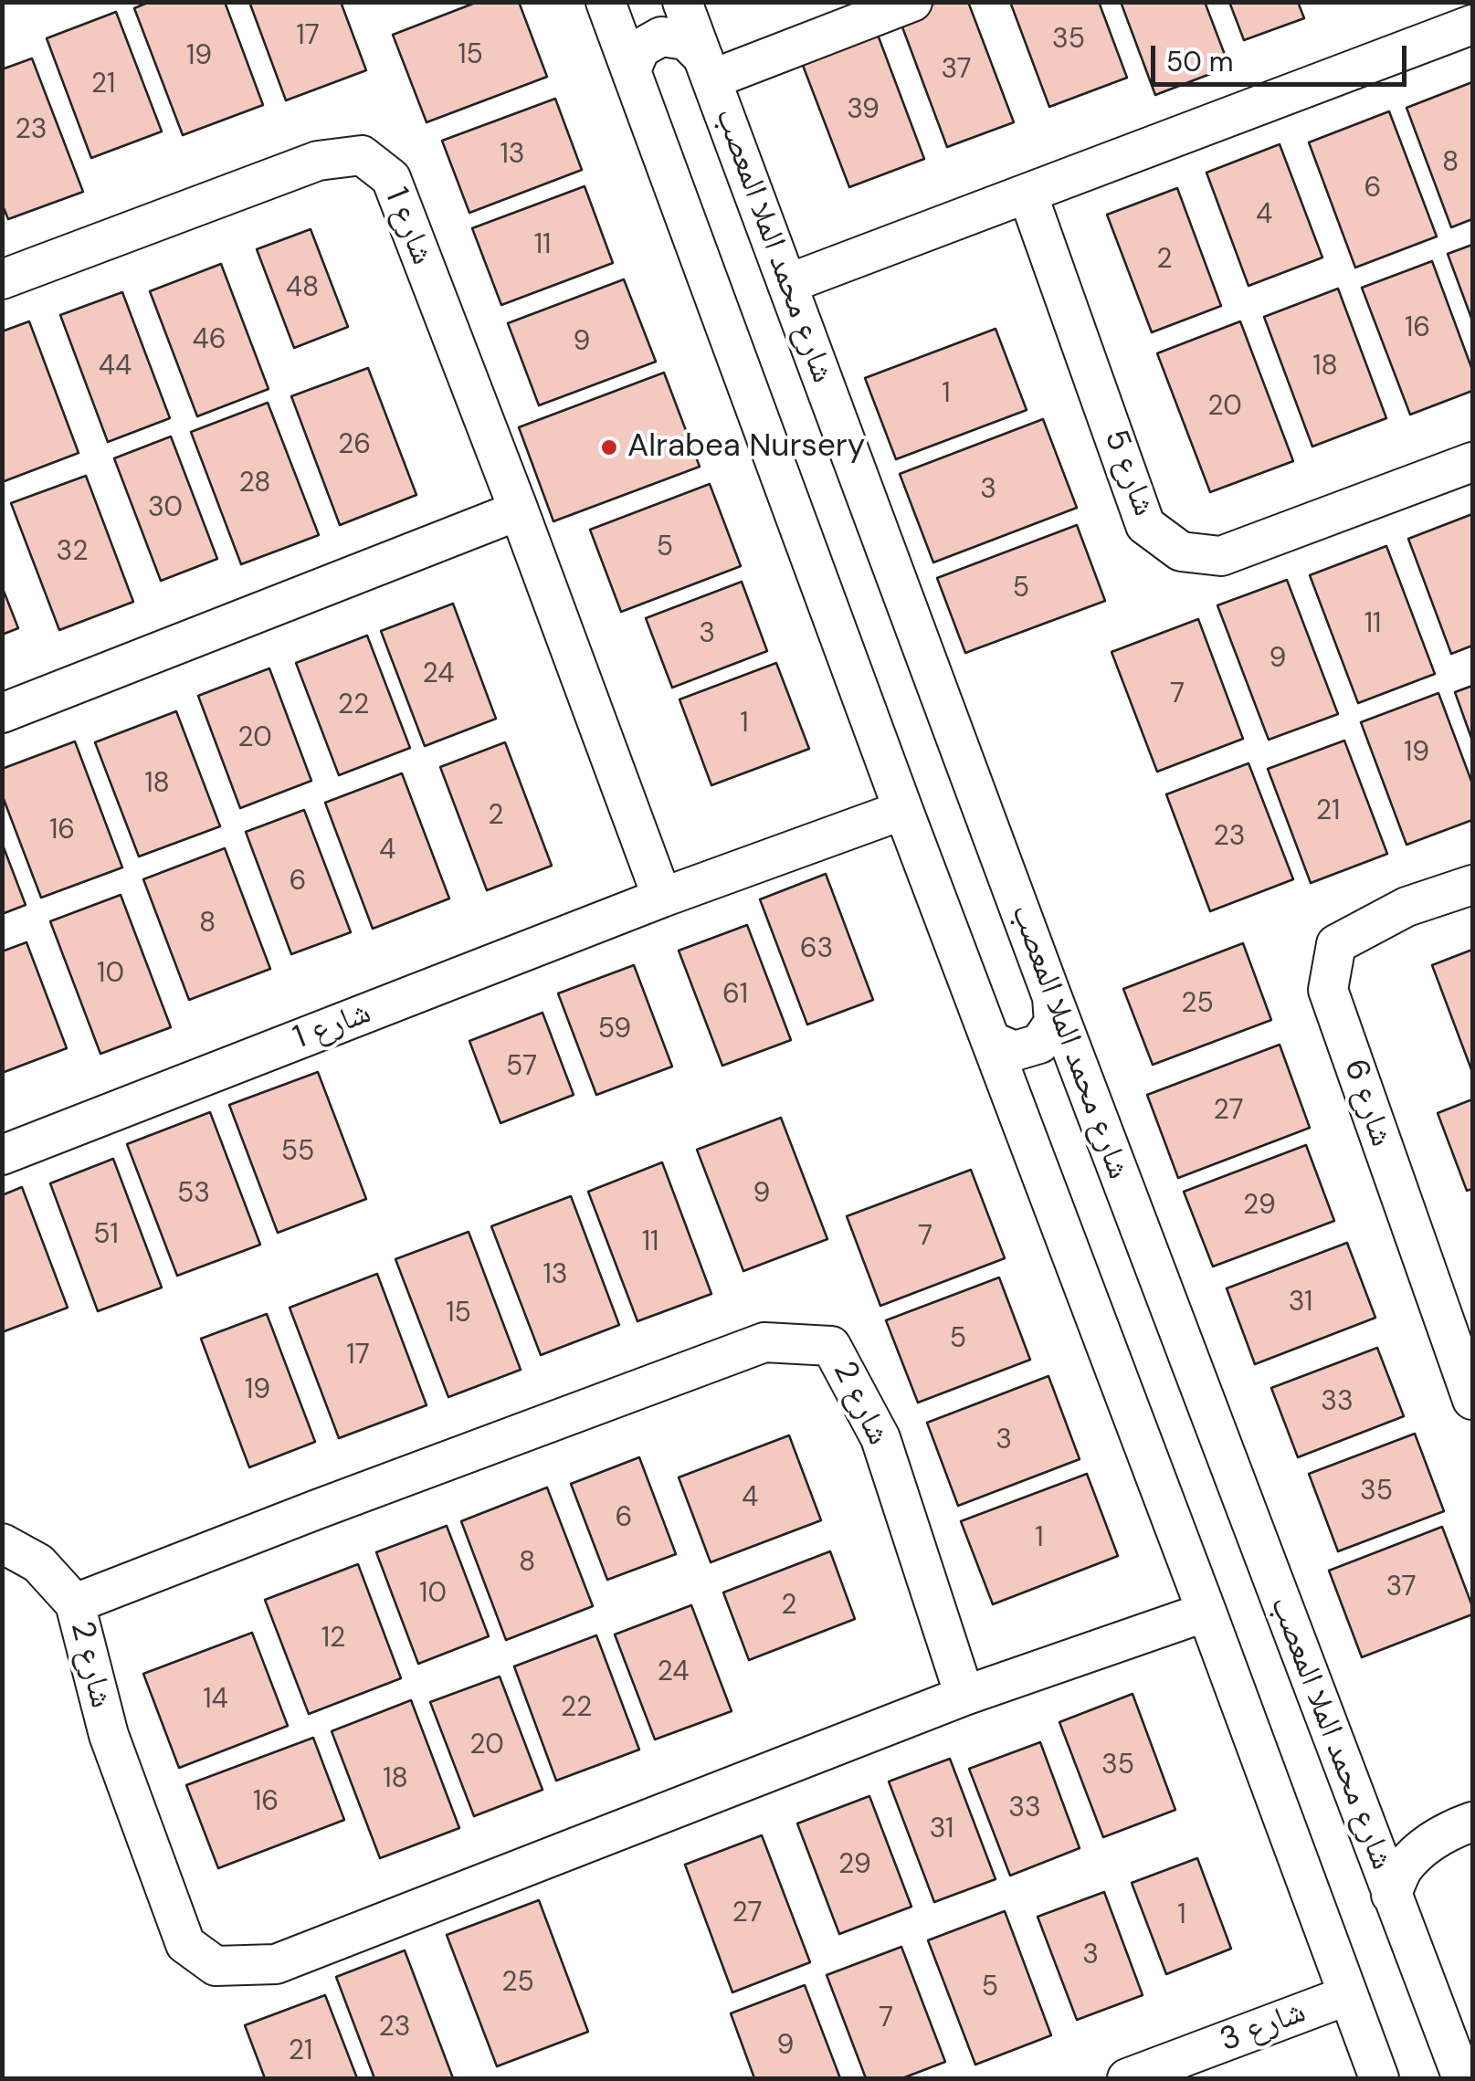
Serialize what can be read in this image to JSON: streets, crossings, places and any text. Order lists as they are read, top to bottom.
{
  "streets": {
    "street": [
      "شارع 1",
      "شارع محمد الملا المعصب",
      "شارع 5",
      "شارع 6",
      "شارع 2",
      "شارع 3"
    ]
  },
  "places": ["Alrabea Nursery"],
  "house_numbers": [
    "17",
    "35",
    "15",
    "19",
    "37",
    "21",
    "39",
    "23",
    "13",
    "8",
    "6",
    "4",
    "11",
    "2",
    "48",
    "16",
    "46",
    "9",
    "44",
    "18",
    "1",
    "20",
    "26",
    "28",
    "3",
    "30",
    "5",
    "32",
    "5",
    "11",
    "3",
    "9",
    "24",
    "7",
    "22",
    "1",
    "20",
    "19",
    "18",
    "21",
    "2",
    "16",
    "23",
    "4",
    "6",
    "8",
    "63",
    "10",
    "61",
    "25",
    "59",
    "57",
    "27",
    "55",
    "53",
    "9",
    "29",
    "51",
    "7",
    "11",
    "13",
    "31",
    "15",
    "5",
    "17",
    "19",
    "33",
    "3",
    "35",
    "4",
    "6",
    "1",
    "8",
    "37",
    "10",
    "2",
    "12",
    "24",
    "14",
    "22",
    "20",
    "35",
    "18",
    "16",
    "33",
    "31",
    "29",
    "27",
    "1",
    "3",
    "25",
    "5",
    "7",
    "23",
    "9",
    "21"
  ],
  "scale_bar": "50 m"
}
